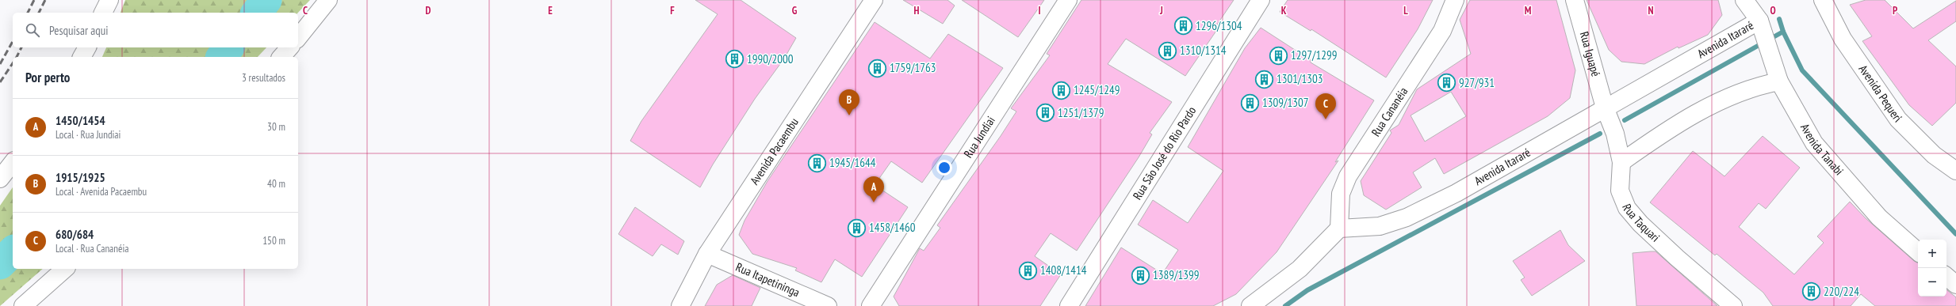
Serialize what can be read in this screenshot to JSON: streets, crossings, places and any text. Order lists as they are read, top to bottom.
{
  "streets": {
    "street": [
      "Avenida Itararé",
      "Rua Iguapé",
      "Avenida Pequerí",
      "Rua Cananéia",
      "Rua Jundiai",
      "Avenida Tanabi",
      "Avenida Pacaembu",
      "Rua São José do Rio Pardo",
      "Rua Taquari",
      "Rua Itapetininga"
    ]
  },
  "crossings": [
    ["Avenida Itararé", "Rua Iguapé"],
    ["Avenida Itararé", "Rua Cananéia"],
    ["Avenida Itararé", "Avenida Tanabi"],
    ["Avenida Itararé", "Rua Taquari"],
    ["Rua Iguapé", "Rua Taquari"],
    ["Avenida Pacaembu", "Rua Itapetininga"]
  ],
  "places": {
    "building": [
      "1296/1304",
      "1310/1314",
      "1297/1299",
      "1990/2000",
      "1759/1763",
      "1301/1303",
      "927/931",
      "1245/1249",
      "1309/1307",
      "1251/1379",
      "1945/1644",
      "1458/1460",
      "1408/1414",
      "1389/1399",
      "220/224"
    ]
  },
  "page": {
    "search": "Pesquisar aqui",
    "heading": ["Por perto", "3 resultados"],
    "pins": ["B", "C", "A"],
    "list": [
      {
        "mark": "A",
        "name": "1450/1454",
        "note": "Local · Rua Jundiai",
        "value": "30 m"
      },
      {
        "mark": "B",
        "name": "1915/1925",
        "note": "Local · Avenida Pacaembu",
        "value": "40 m"
      },
      {
        "mark": "C",
        "name": "680/684",
        "note": "Local · Rua Cananéia",
        "value": "150 m"
      }
    ],
    "map_buttons": ["+", "−"]
  },
  "grid": {
    "columns": [
      "C",
      "D",
      "E",
      "F",
      "G",
      "H",
      "I",
      "J",
      "K",
      "L",
      "M",
      "N",
      "O",
      "P"
    ]
  }
}
